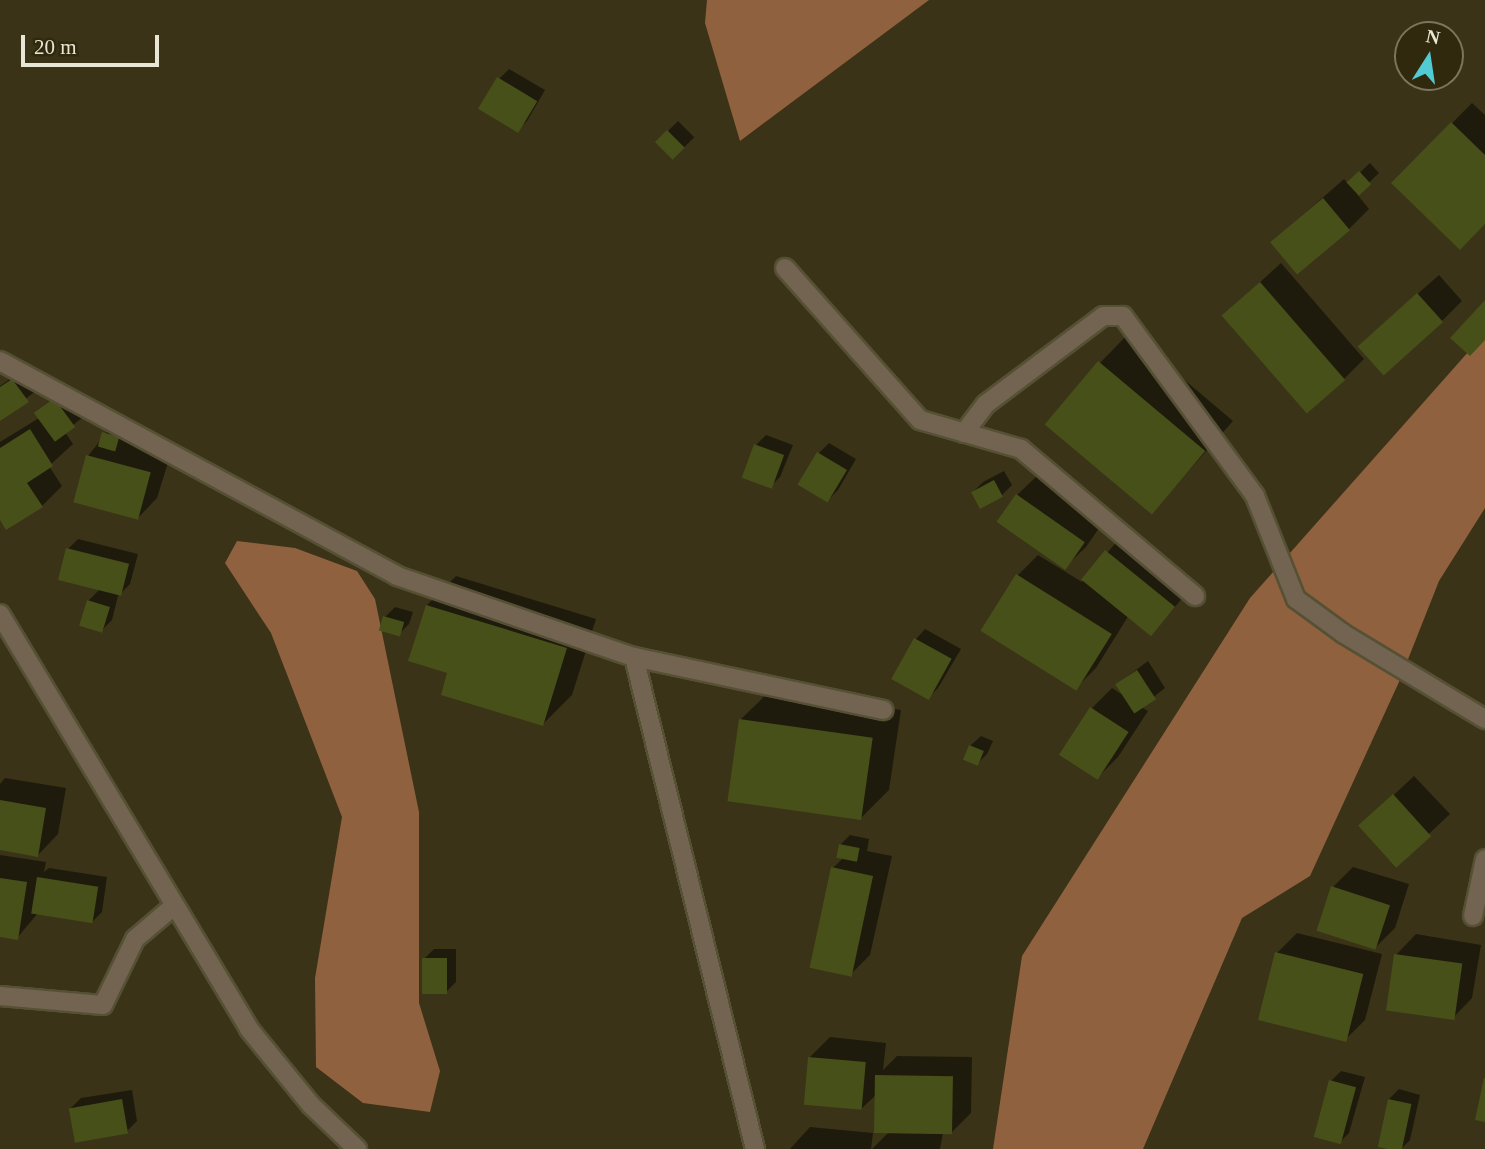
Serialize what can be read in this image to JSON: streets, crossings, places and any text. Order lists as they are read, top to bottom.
{
  "scale_bar": "20 m",
  "north": "top"
}
